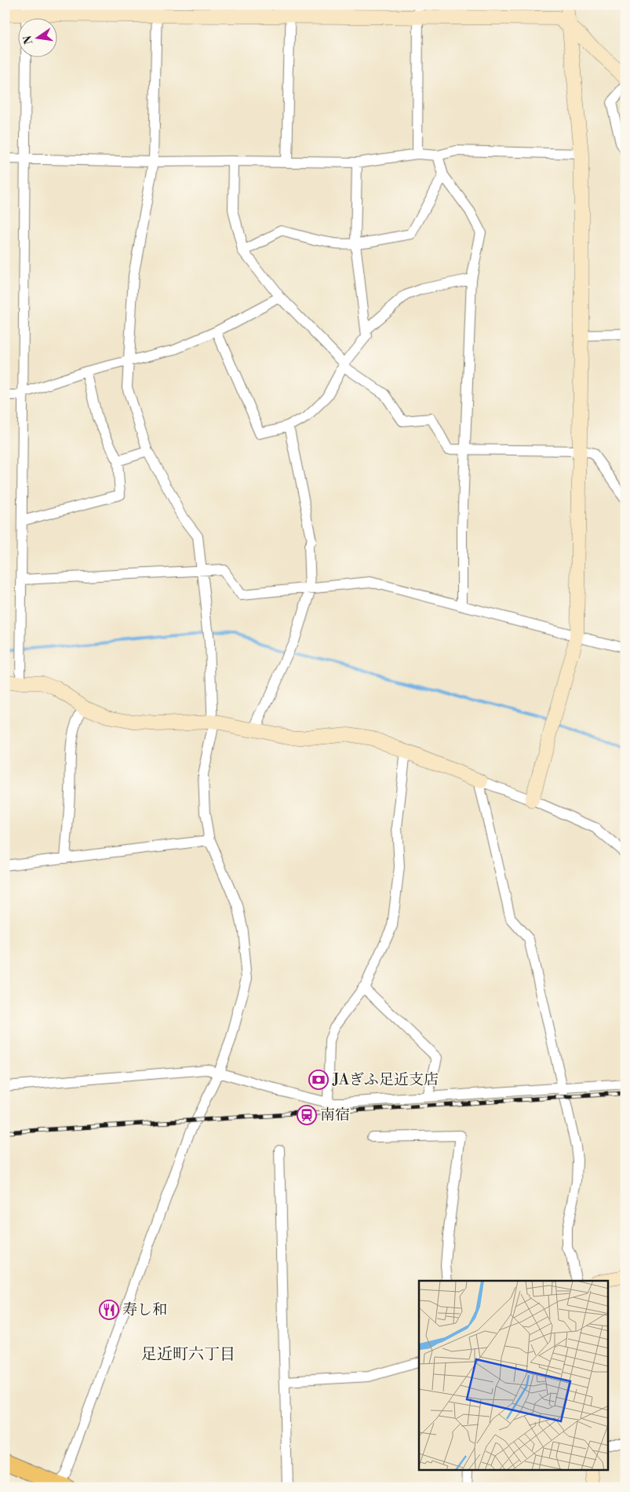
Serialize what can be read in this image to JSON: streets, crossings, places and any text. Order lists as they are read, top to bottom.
{
  "districts": ["足近町六丁目"],
  "places": {
    "bank": ["JAぎふ足近支店"],
    "station": ["南宿"],
    "restaurant": ["寿し和"]
  },
  "north": "left"
}
